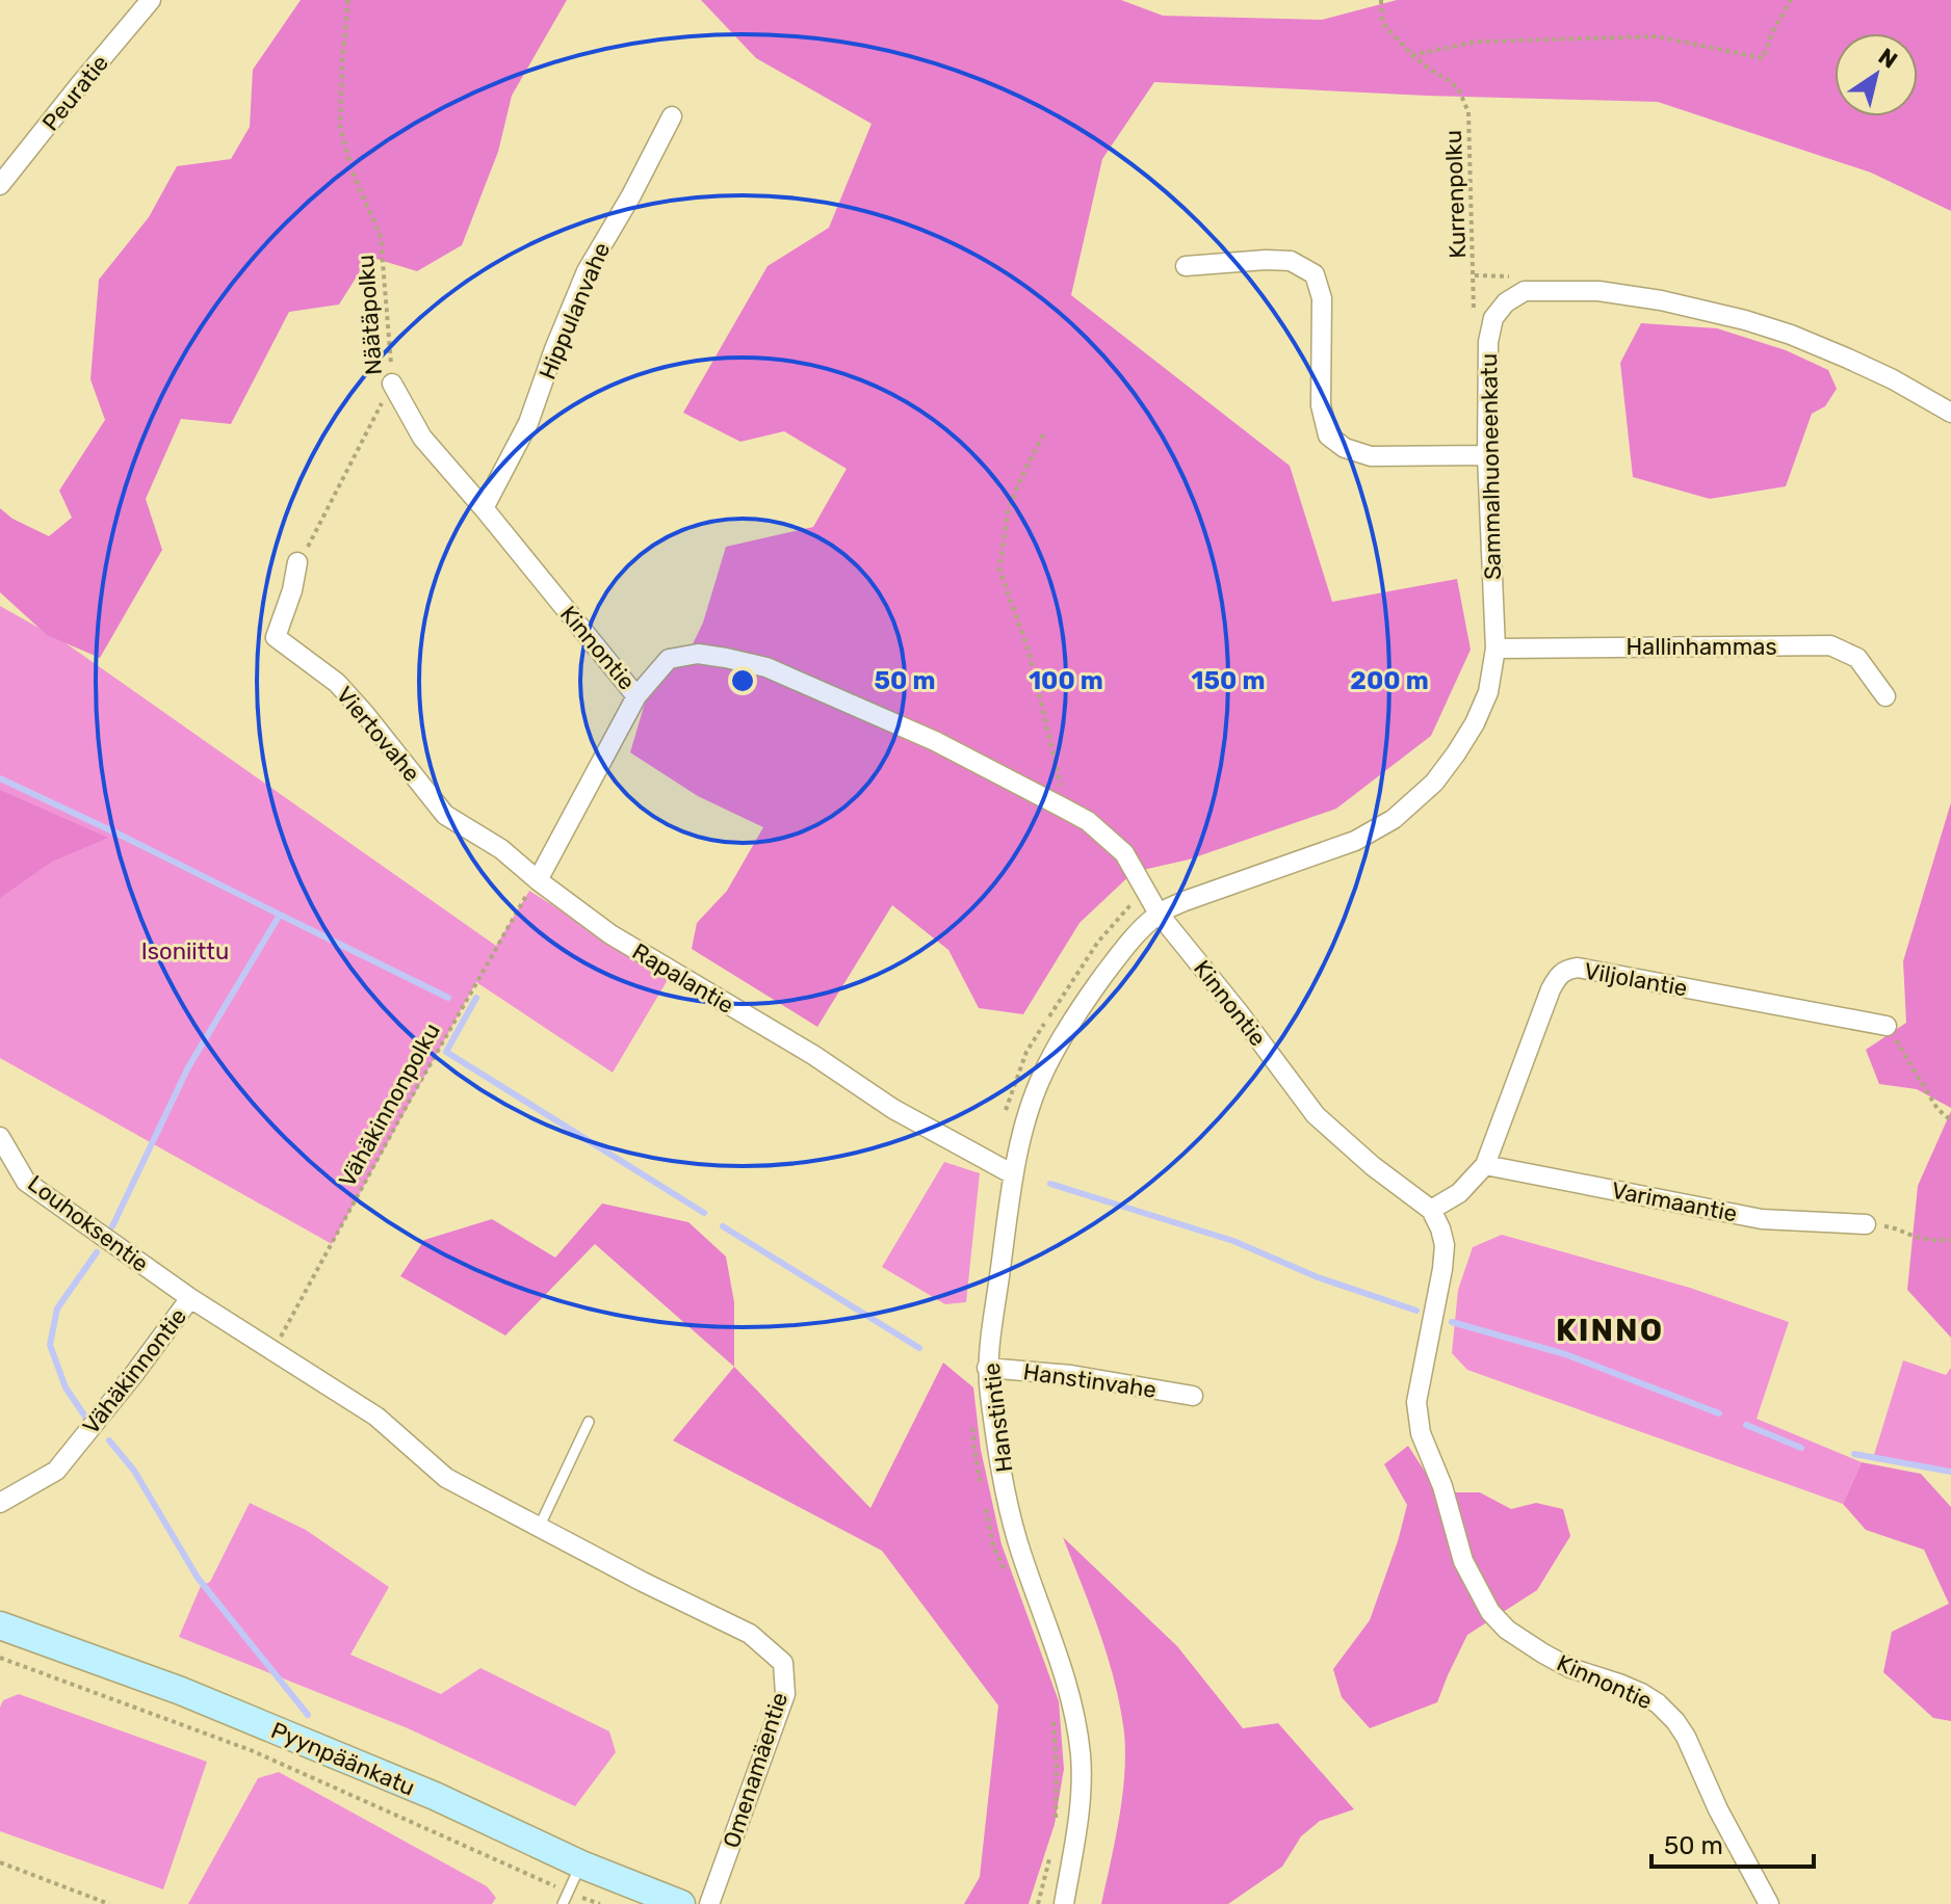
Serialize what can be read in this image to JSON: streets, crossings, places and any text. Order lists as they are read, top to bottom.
{
  "streets": {
    "main road": ["Pyynpäänkatu"],
    "street": [
      "Peuratie",
      "Hippulanvahe",
      "Sammalhuoneenkatu",
      "Hallinhammas",
      "Kinnontie",
      "Viertovahe",
      "Rapalantie",
      "Viljolantie",
      "Varimaantie",
      "Louhoksentie",
      "Vähäkinnontie",
      "Hanstinvahe",
      "Hanstintie",
      "Omenamäentie"
    ],
    "path": ["Kurrenpolku", "Näätäpolku", "Vähäkinnonpolku"]
  },
  "crossings": [
    ["Hippulanvahe", "Kinnontie"],
    ["Näätäpolku", "Kinnontie"],
    ["Näätäpolku", "Viertovahe"],
    ["Sammalhuoneenkatu", "Hallinhammas"],
    ["Sammalhuoneenkatu", "Kinnontie"],
    ["Sammalhuoneenkatu", "Hanstintie"],
    ["Kinnontie", "Viljolantie"],
    ["Kinnontie", "Hanstintie"],
    ["Viertovahe", "Rapalantie"],
    ["Viertovahe", "Vähäkinnonpolku"],
    ["Rapalantie", "Vähäkinnonpolku"],
    ["Rapalantie", "Hanstintie"],
    ["Viljolantie", "Varimaantie"],
    ["Vähäkinnonpolku", "Vähäkinnontie"],
    ["Vähäkinnonpolku", "Omenamäentie"],
    ["Louhoksentie", "Vähäkinnontie"],
    ["Vähäkinnontie", "Omenamäentie"],
    ["Hanstinvahe", "Hanstintie"]
  ],
  "districts": ["KINNO"],
  "parks": ["Isoniittu"],
  "scale_bar": "50 m",
  "north": "top right",
  "rings": [
    "50 m",
    "100 m",
    "150 m",
    "200 m"
  ]
}
